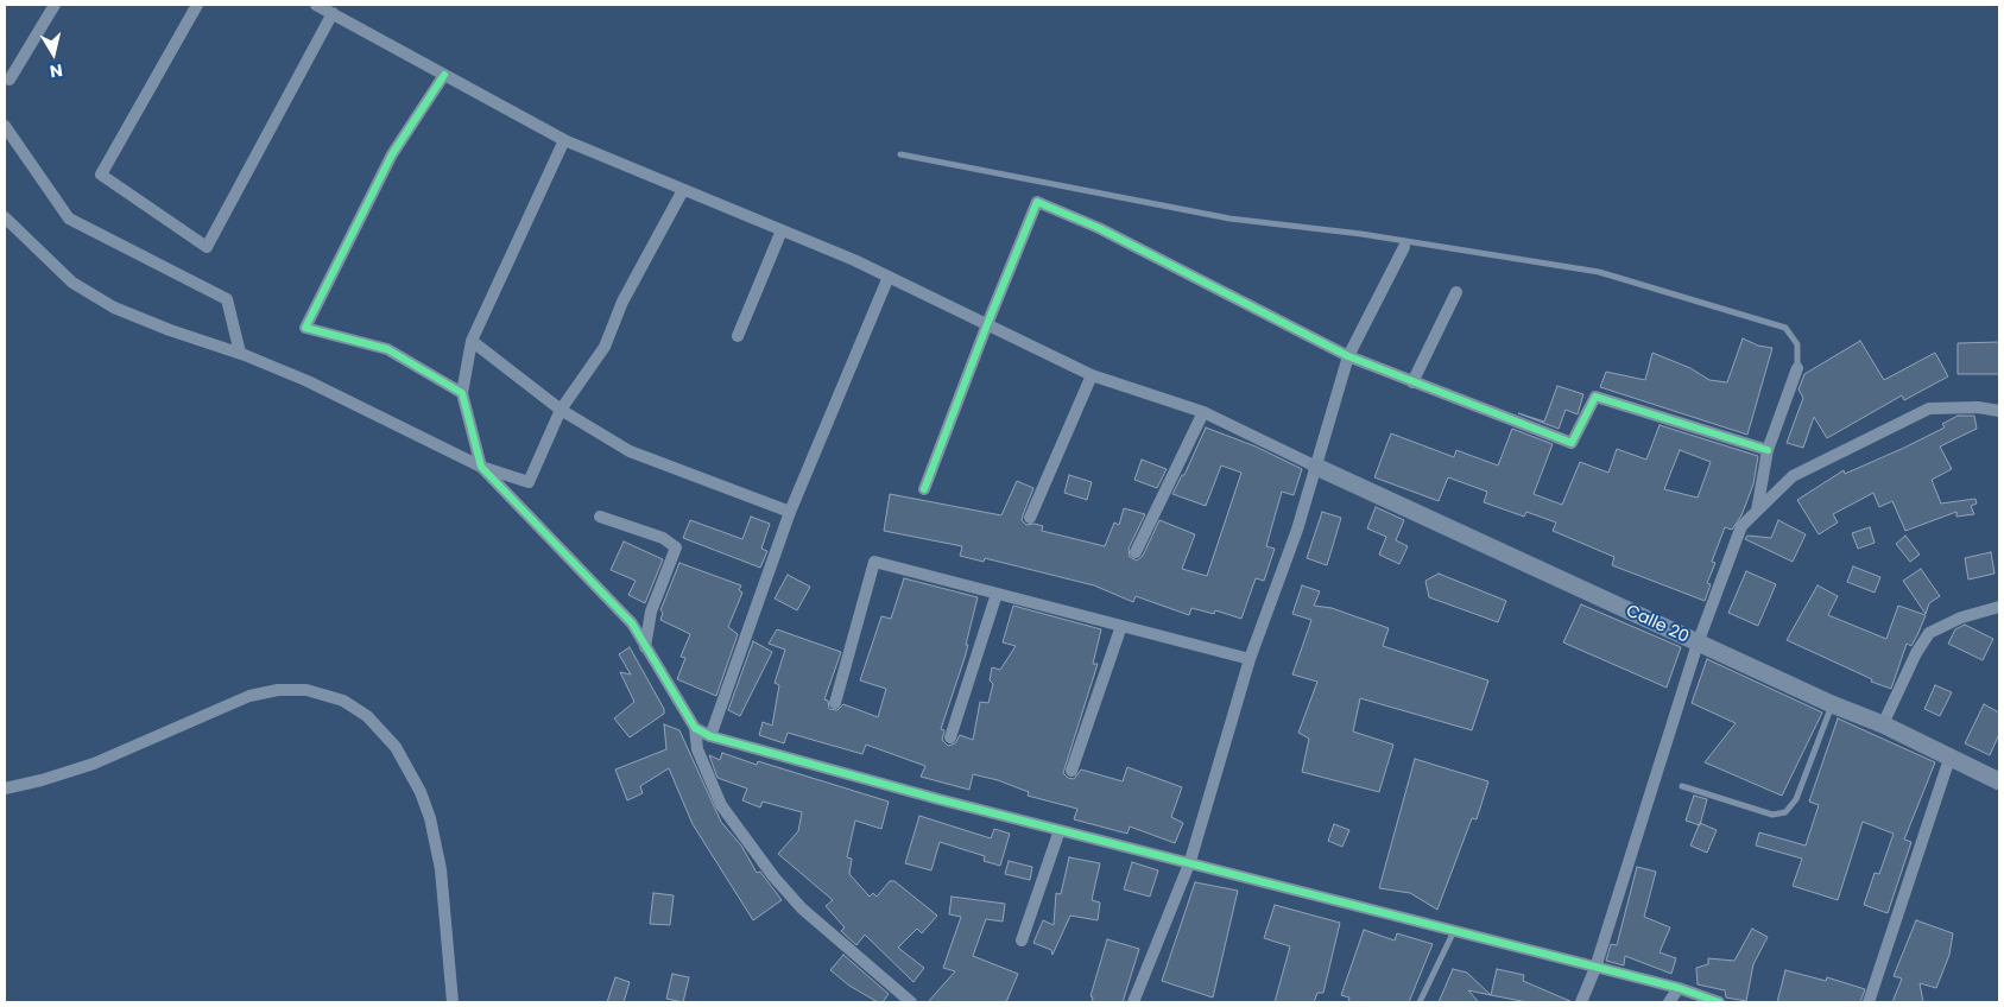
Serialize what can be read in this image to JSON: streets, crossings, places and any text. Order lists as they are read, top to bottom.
{
  "streets": {
    "main road": ["Calle 20"]
  },
  "north": "bottom"
}
